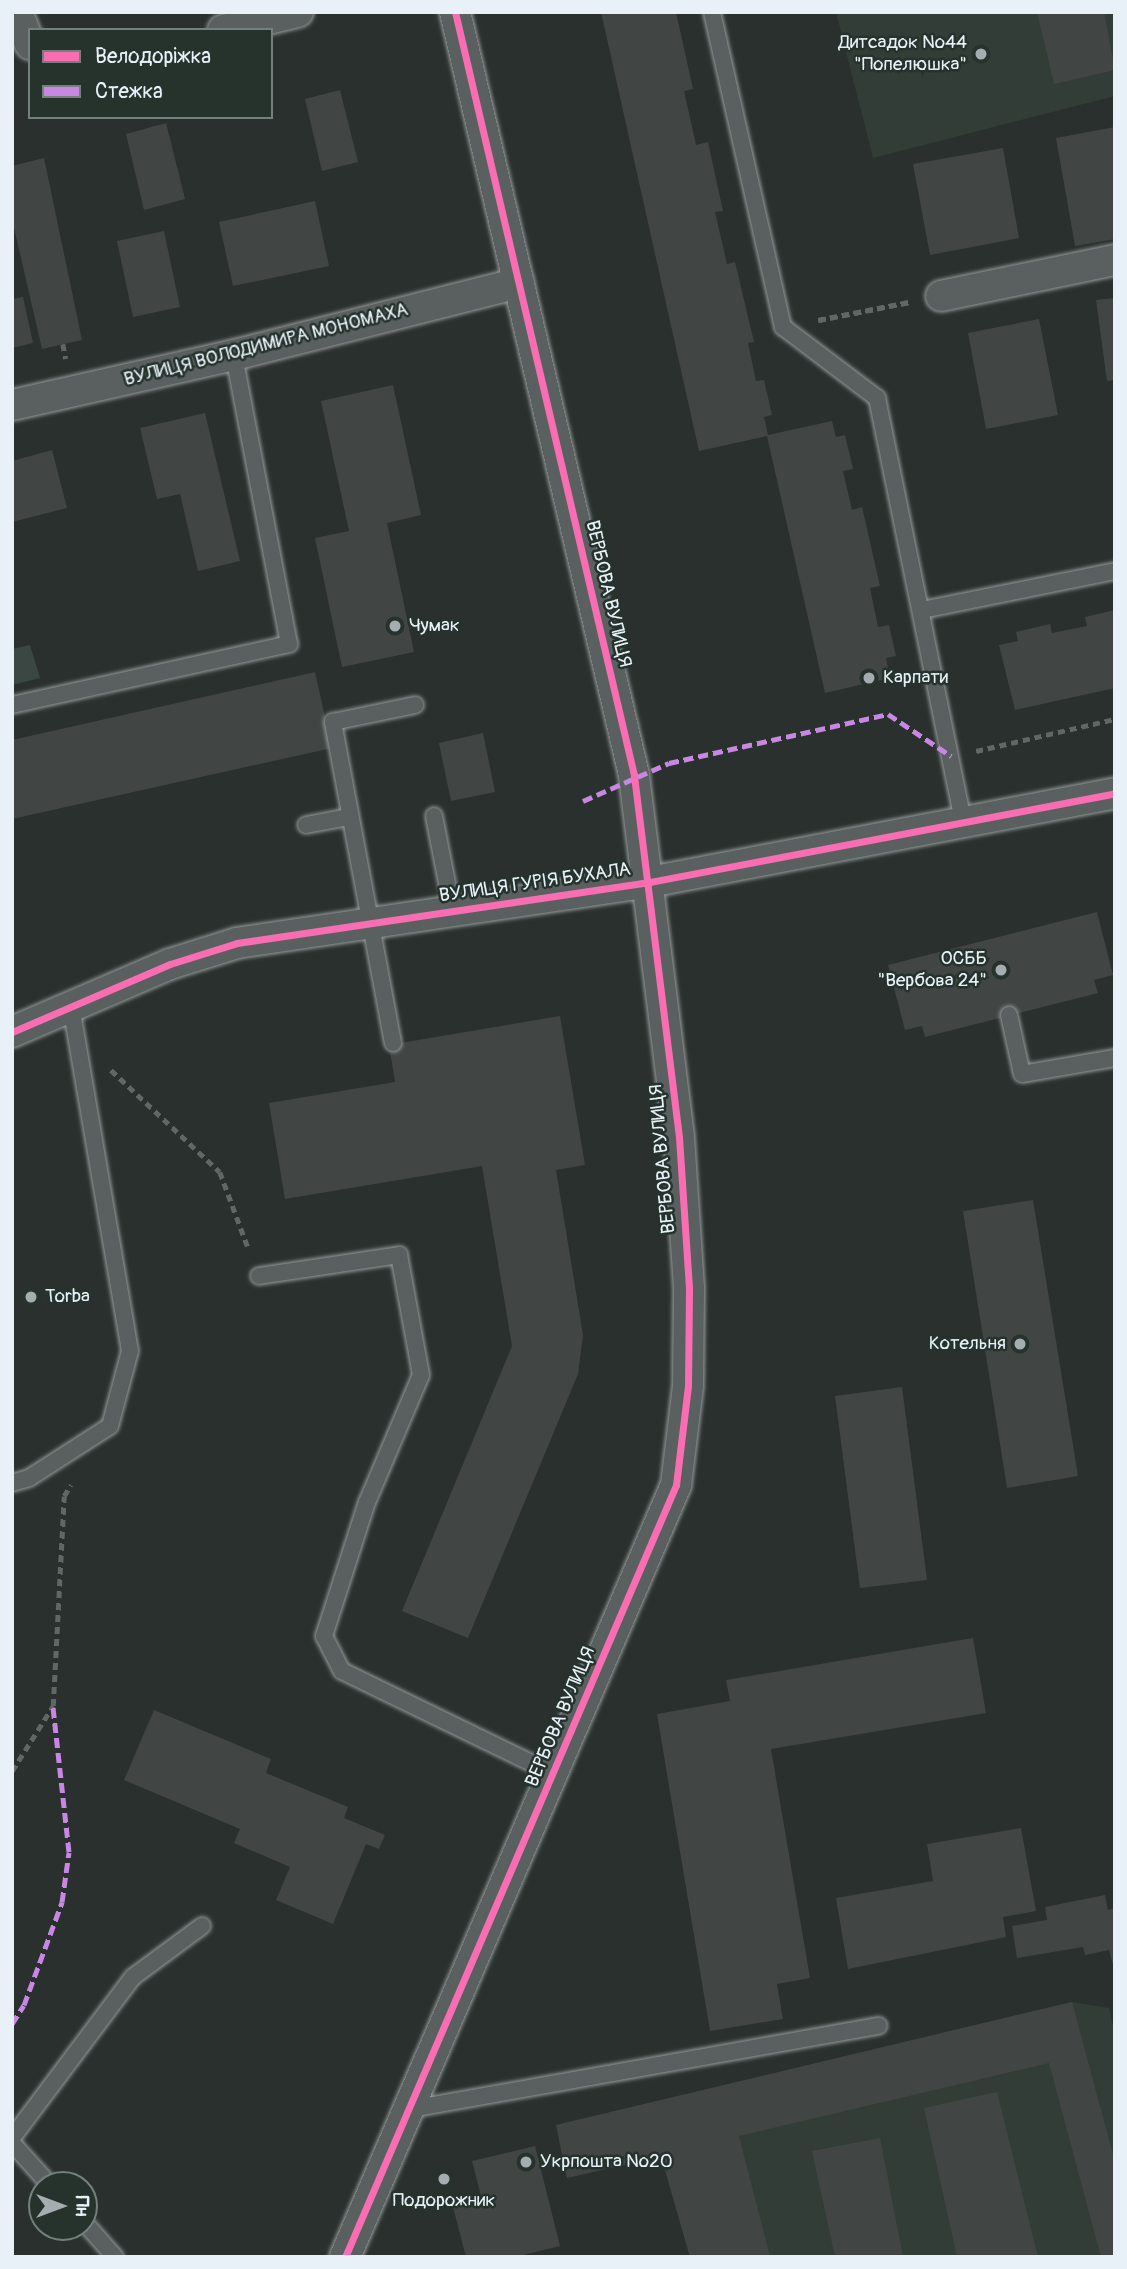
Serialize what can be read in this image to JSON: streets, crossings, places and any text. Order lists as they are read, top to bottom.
{
  "streets": {
    "street": ["ВУЛИЦЯ ВОЛОДИМИРА МОНОМАХА", "ВЕРБОВА ВУЛИЦЯ", "ВУЛИЦЯ ГУРІЯ БУХАЛА"]
  },
  "crossings": [
    ["ВУЛИЦЯ ВОЛОДИМИРА МОНОМАХА", "ВЕРБОВА ВУЛИЦЯ"],
    ["ВЕРБОВА ВУЛИЦЯ", "ВУЛИЦЯ ГУРІЯ БУХАЛА"]
  ],
  "places": [
    "Дитсадок №44 \"Попелюшка\"",
    "Чумак",
    "Карпати",
    "ОСББ \"Вербова 24\"",
    "Torba",
    "Котельня",
    "Укрпошта №20",
    "Подорожник"
  ],
  "legend": ["Велодоріжка", "Стежка"],
  "north": "right"
}
